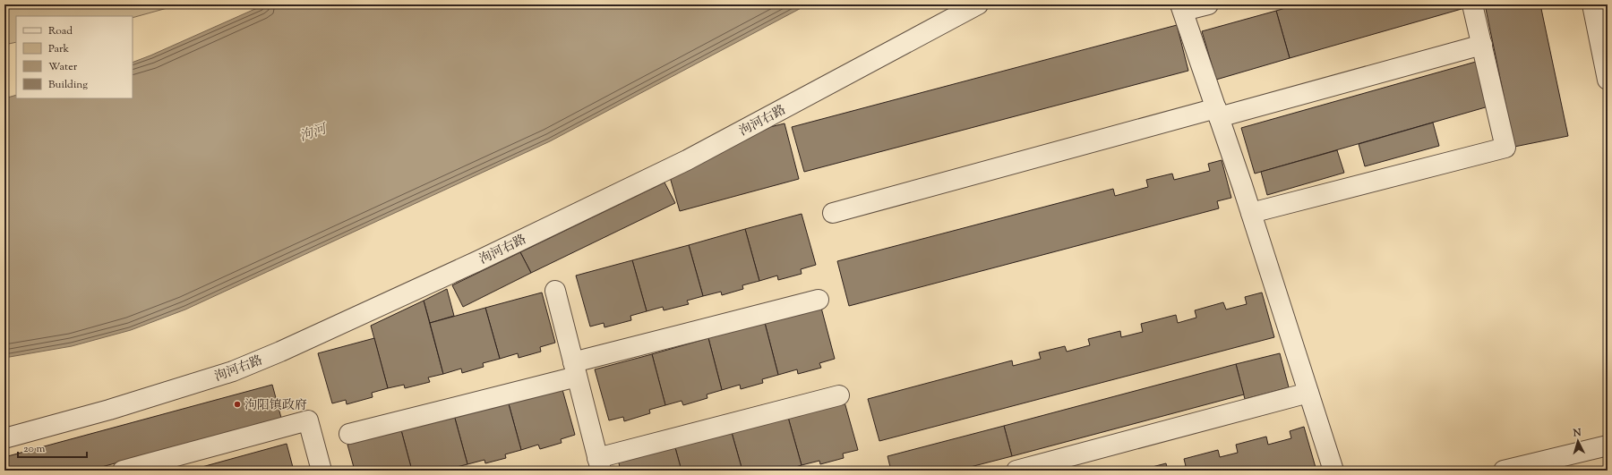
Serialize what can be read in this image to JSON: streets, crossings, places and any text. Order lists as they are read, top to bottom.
{
  "streets": {
    "street": ["泃河右路"]
  },
  "water": ["泃河"],
  "places": ["泃阳镇政府"],
  "legend": [
    "Road",
    "Park",
    "Water",
    "Building"
  ],
  "scale_bar": "20 m",
  "north": "top"
}
